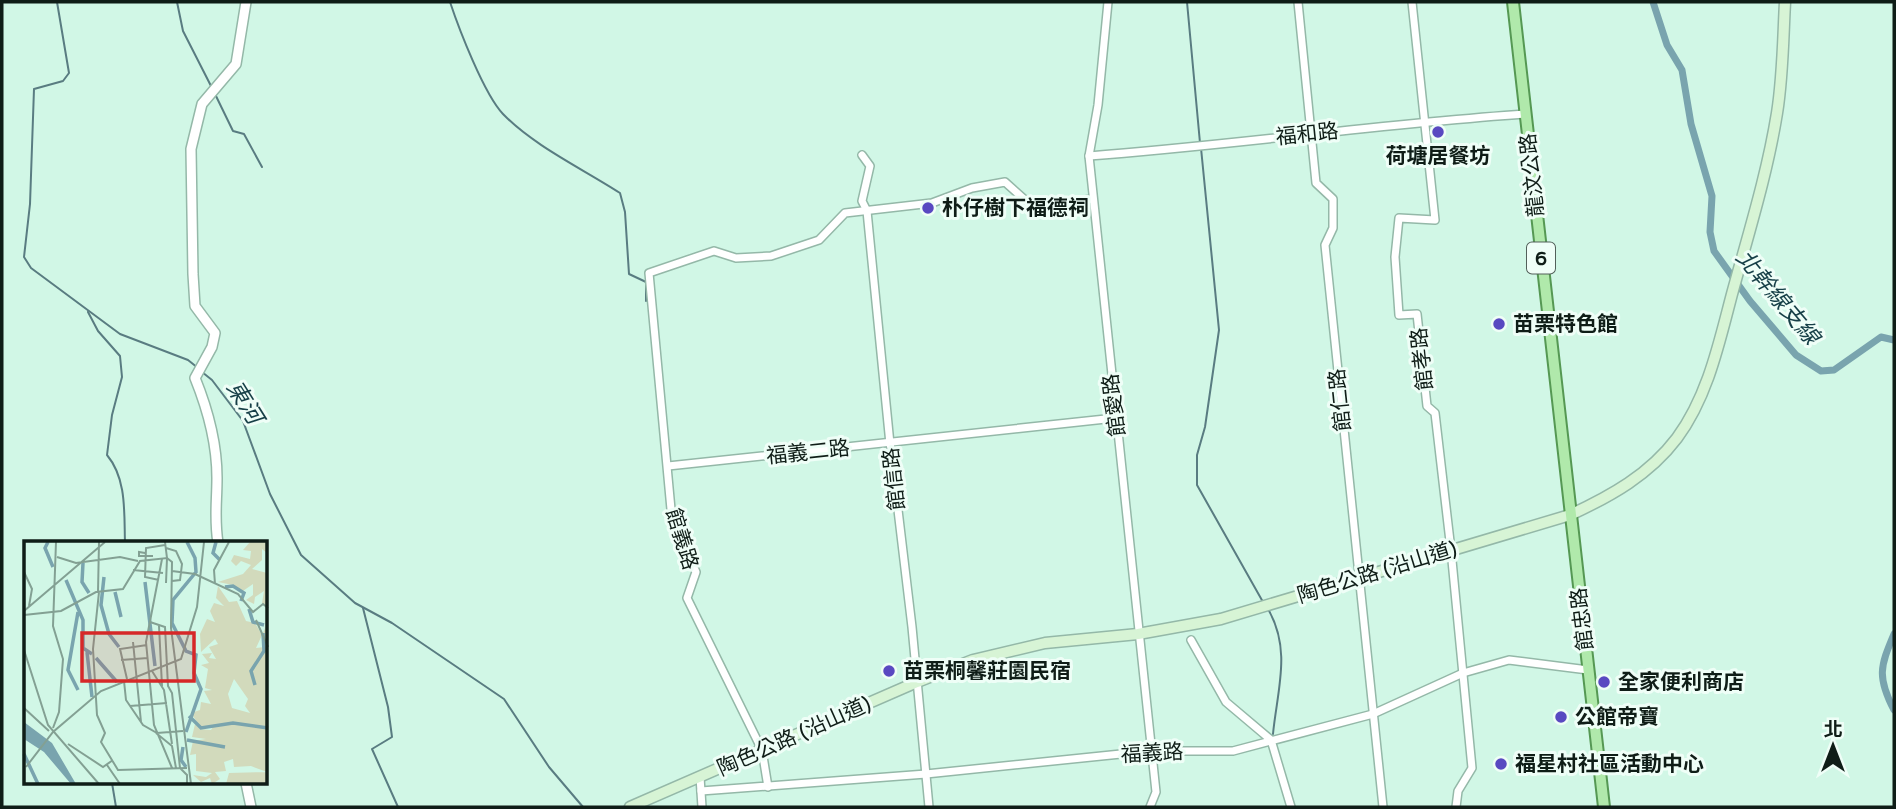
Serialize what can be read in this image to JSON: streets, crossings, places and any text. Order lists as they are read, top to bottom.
{
  "streets": {
    "main road": [
      "龍汶公路",
      "6",
      "陶色公路 (沿山道)",
      "館忠路"
    ],
    "street": [
      "福和路",
      "館孝路",
      "館仁路",
      "館愛路",
      "福義二路",
      "館信路",
      "館義路",
      "福義路"
    ]
  },
  "crossings": [
    ["福和路", "龍汶公路"],
    ["福和路", "館孝路"],
    ["福和路", "館仁路"],
    ["福和路", "館愛路"],
    ["龍汶公路", "陶色公路 (沿山道)"],
    ["龍汶公路", "館忠路"],
    ["館孝路", "陶色公路 (沿山道)"],
    ["館孝路", "福義路"],
    ["館仁路", "陶色公路 (沿山道)"],
    ["館仁路", "福義路"],
    ["館愛路", "福義二路"],
    ["館愛路", "陶色公路 (沿山道)"],
    ["館愛路", "福義路"],
    ["福義二路", "館信路"],
    ["福義二路", "館義路"],
    ["館信路", "館義路"],
    ["館信路", "陶色公路 (沿山道)"],
    ["館信路", "福義路"],
    ["館義路", "陶色公路 (沿山道)"],
    ["館義路", "福義路"],
    ["陶色公路 (沿山道)", "館忠路"],
    ["館忠路", "福義路"]
  ],
  "water": ["北幹線支線", "東河"],
  "places": [
    "荷塘居餐坊",
    "朴仔樹下福德祠",
    "苗栗特色館",
    "苗栗桐馨莊園民宿",
    "全家便利商店",
    "公館帝寶",
    "福星村社區活動中心"
  ],
  "north": "top"
}
